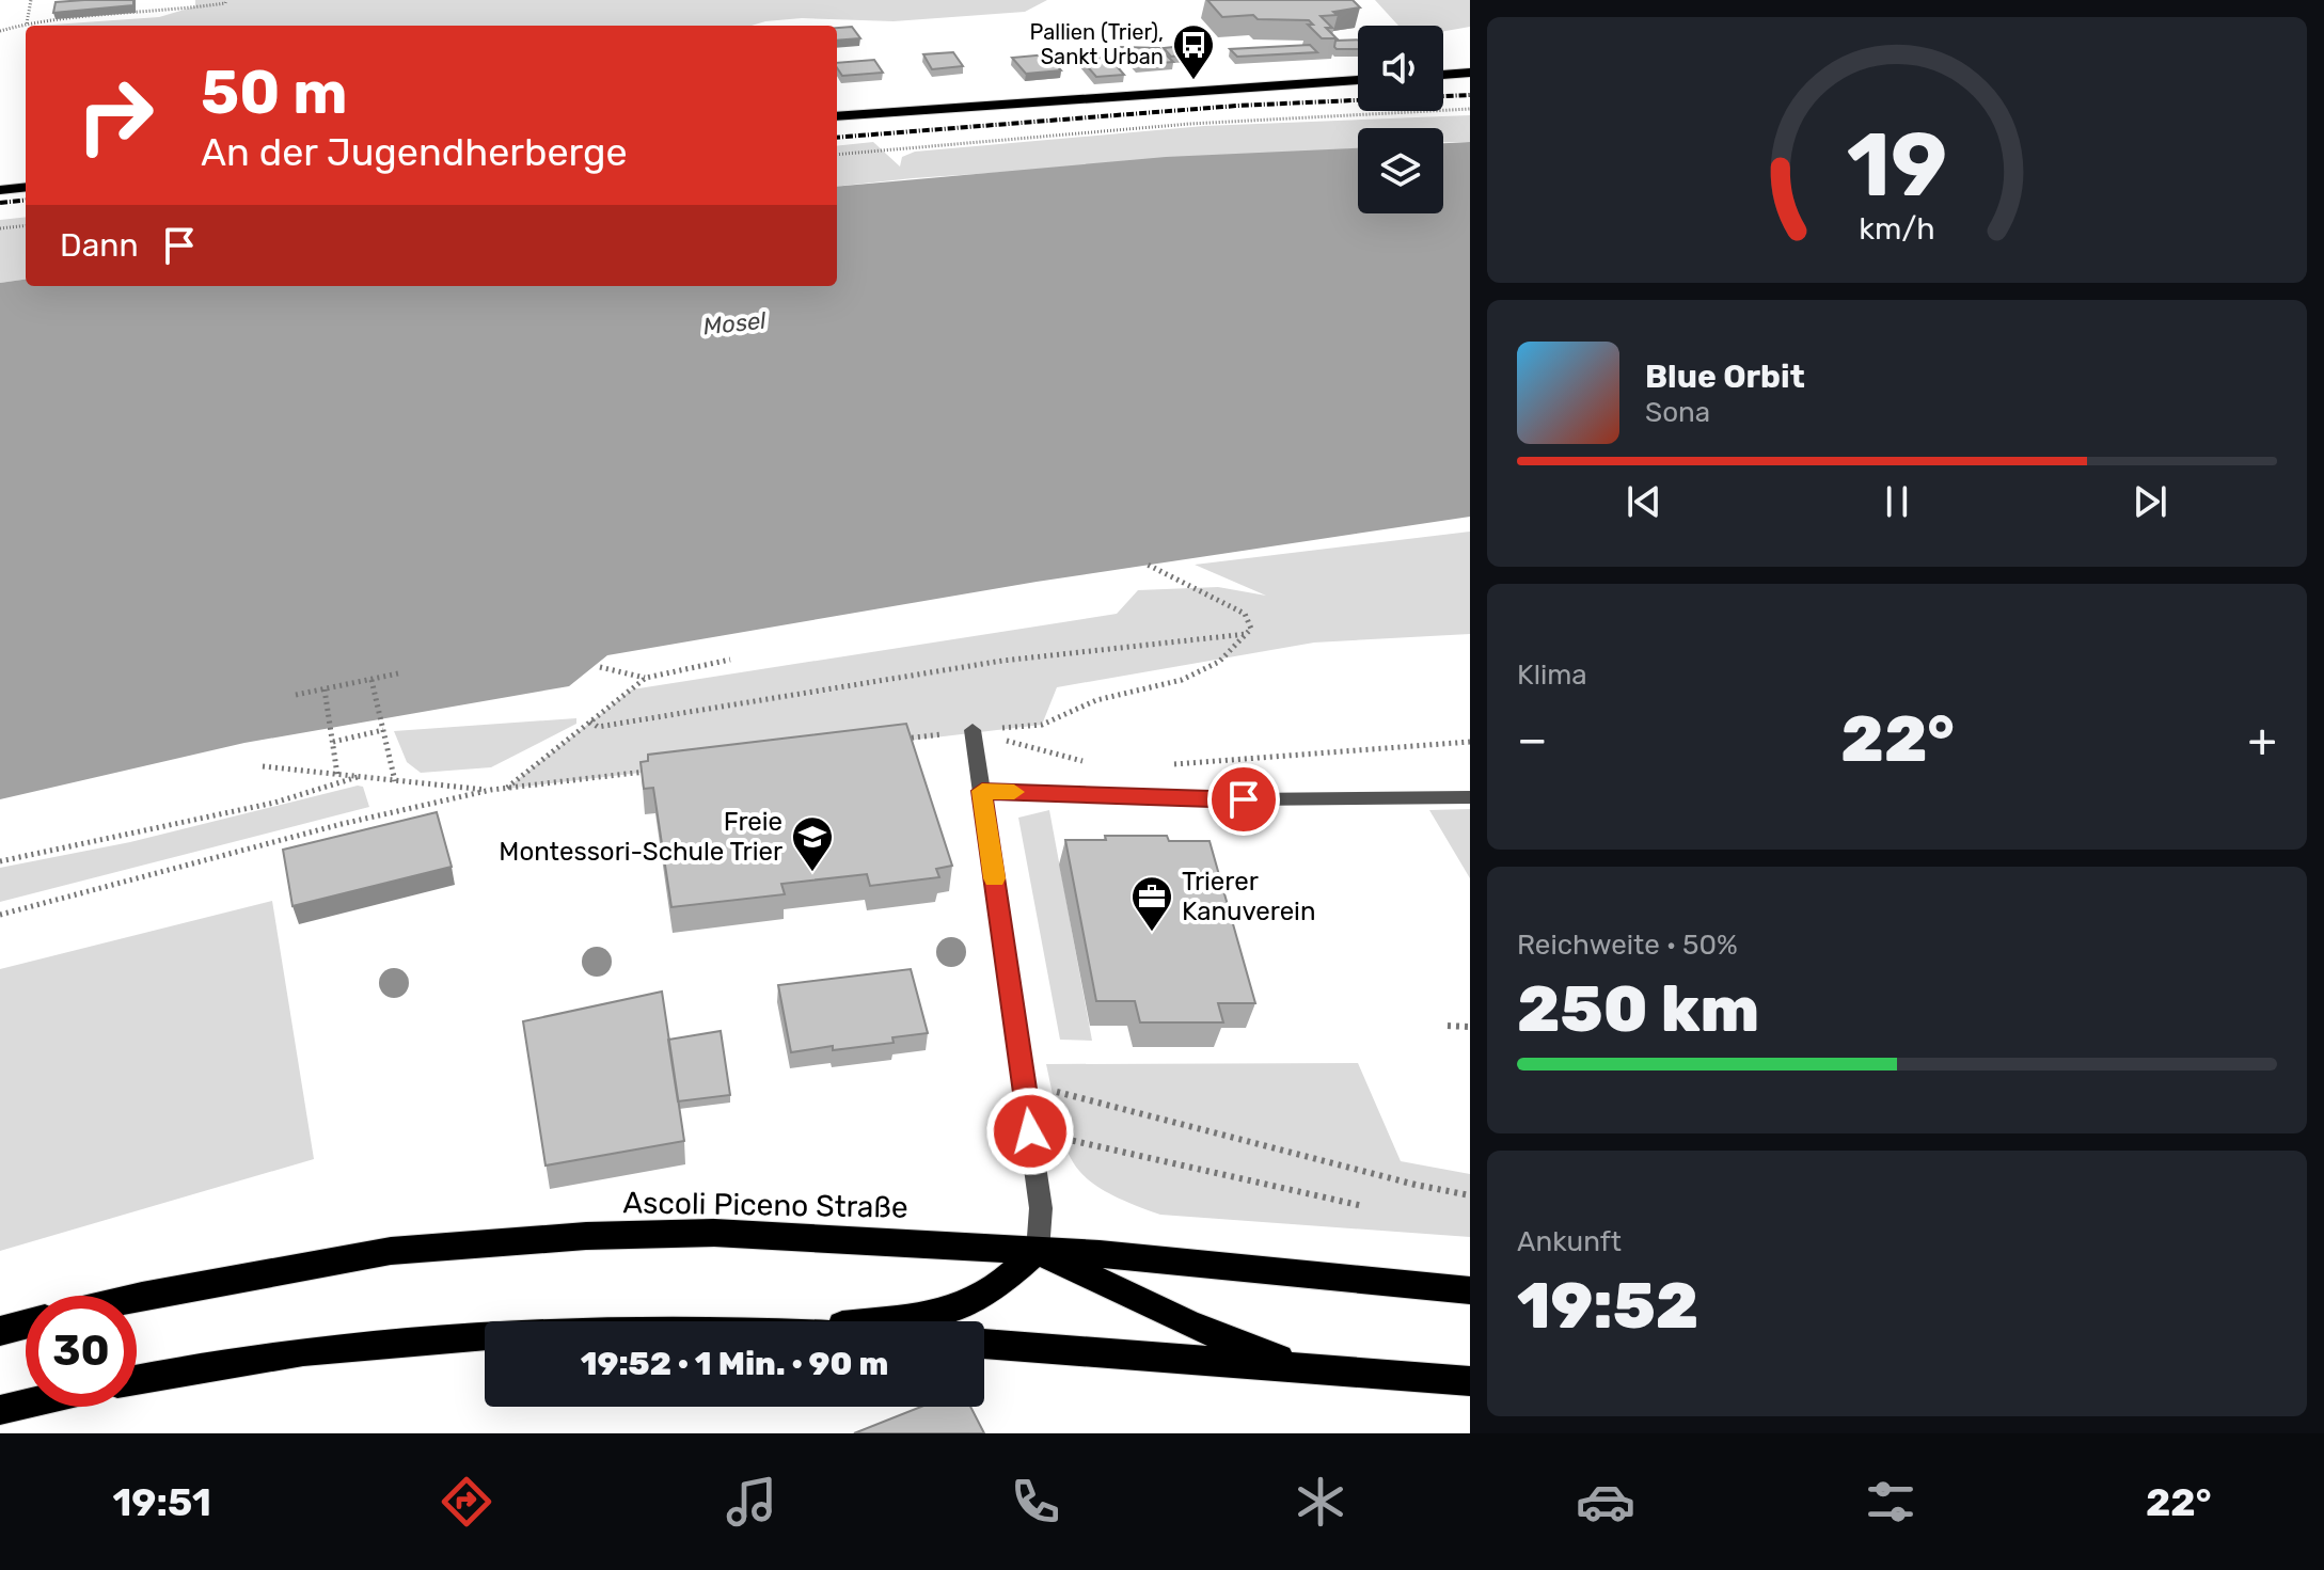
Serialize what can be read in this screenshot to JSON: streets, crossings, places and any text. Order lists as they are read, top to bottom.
{
  "streets": {
    "main road": ["Ascoli Piceno Straße"]
  },
  "water": ["Mosel"],
  "places": {
    "bus stop": ["Pallien (Trier), Sankt Urban"],
    "school or university": ["Freie Montessori-Schule Trier"],
    "office": ["Trierer Kanuverein"]
  },
  "page": {
    "turn": ["50 m", "An der Jugendherberge"],
    "then": "Dann",
    "song": ["Blue Orbit", "Sona"],
    "tile": [
      "Klima",
      ["Reichweite · 50%", "250 km"],
      ["Ankunft", "19:52"]
    ],
    "heat": ["−", "22°", "+"],
    "limit": "30",
    "trip": "19:52 · 1 Min. · 90 m",
    "tabs": ["19:51", "22°"],
    "gauge": ["19", "km/h"]
  }
}
